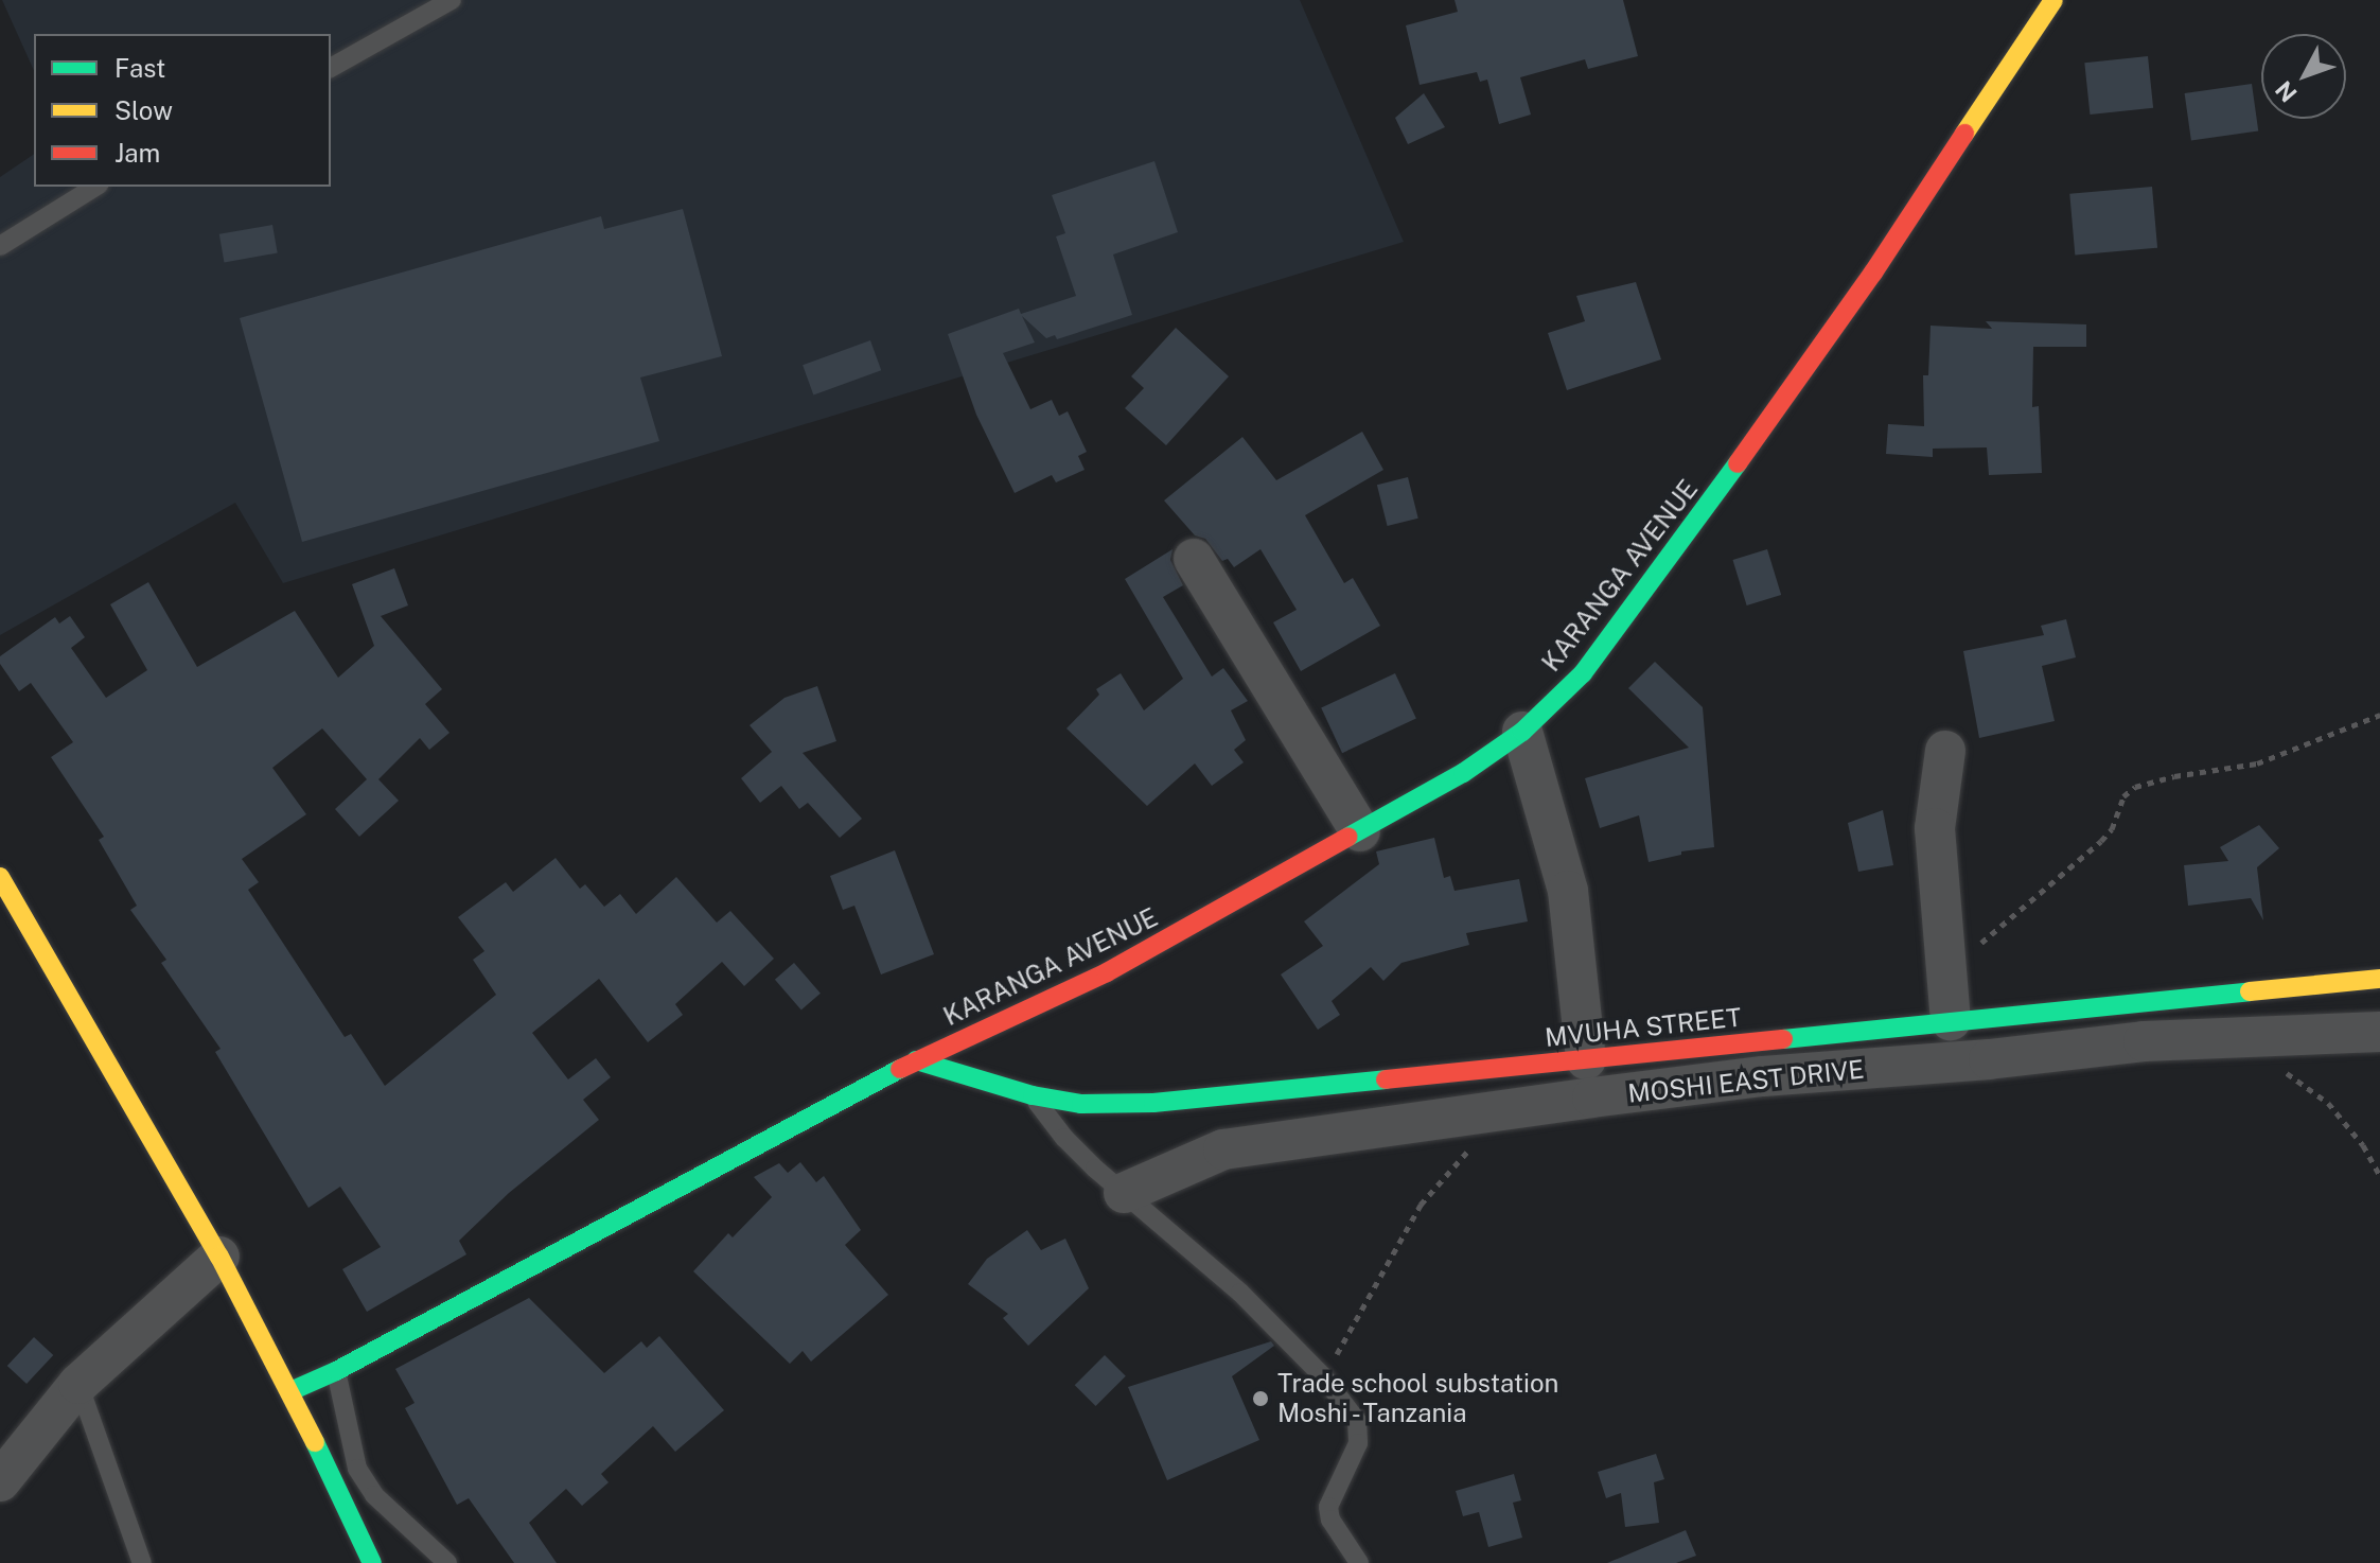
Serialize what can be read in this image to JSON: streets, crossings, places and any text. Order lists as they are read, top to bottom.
{
  "streets": {
    "main road": ["KARANGA AVENUE", "MVUHA STREET"],
    "street": ["MOSHI EAST DRIVE"]
  },
  "crossings": [
    ["KARANGA AVENUE", "MVUHA STREET"]
  ],
  "places": ["Trade school substation Moshi - Tanzania"],
  "legend": ["Fast", "Slow", "Jam"],
  "north": "bottom left"
}
